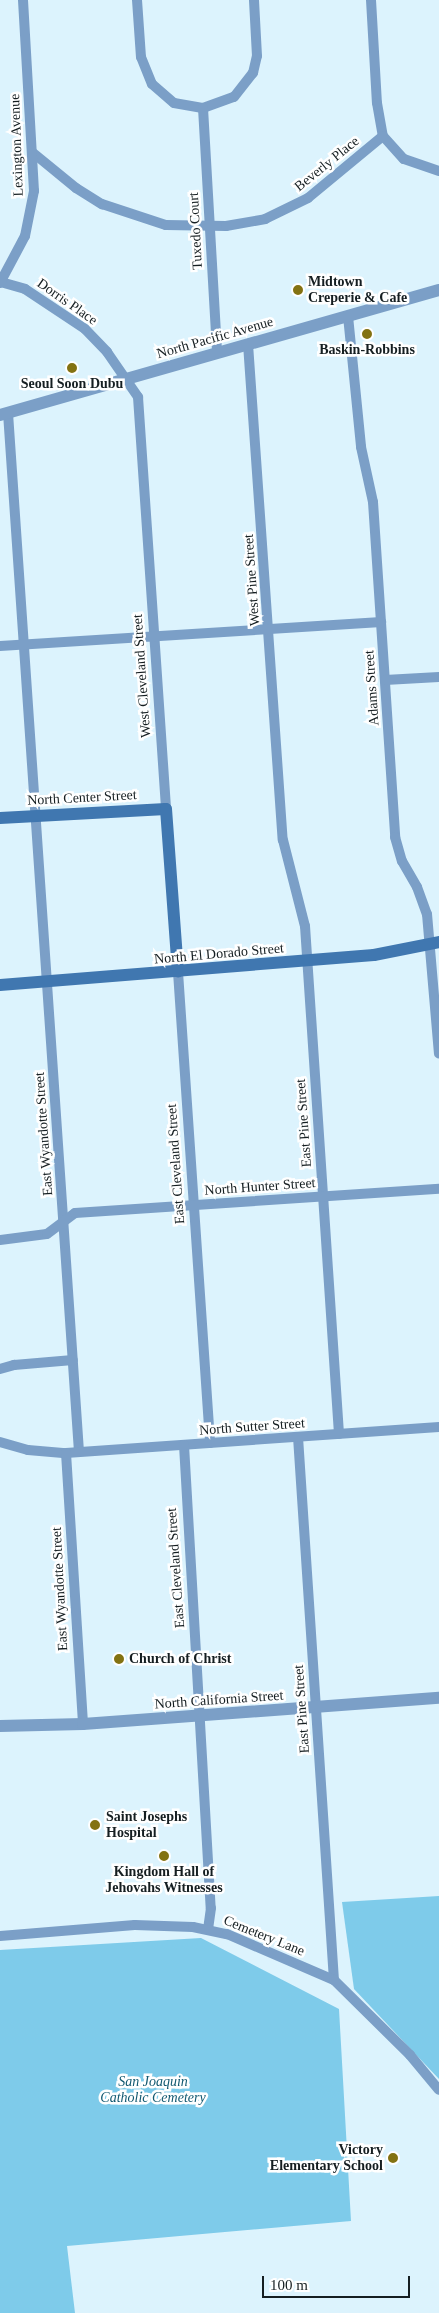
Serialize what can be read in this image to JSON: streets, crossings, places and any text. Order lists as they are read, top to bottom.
{
  "streets": {
    "main road": ["West Cleveland Street", "North Center Street", "North El Dorado Street"],
    "street": [
      "Lexington Avenue",
      "Beverly Place",
      "Tuxedo Court",
      "Dorris Place",
      "North Pacific Avenue",
      "West Pine Street",
      "Adams Street",
      "East Pine Street",
      "East Wyandotte Street",
      "East Cleveland Street",
      "North Hunter Street",
      "North Sutter Street",
      "North California Street",
      "Cemetery Lane"
    ]
  },
  "crossings": [
    ["Lexington Avenue", "Beverly Place"],
    ["Lexington Avenue", "Dorris Place"],
    ["Beverly Place", "Tuxedo Court"],
    ["Tuxedo Court", "North Pacific Avenue"],
    ["Dorris Place", "North Pacific Avenue"],
    ["Dorris Place", "West Cleveland Street"],
    ["North Pacific Avenue", "West Pine Street"],
    ["North Pacific Avenue", "West Cleveland Street"],
    ["North Pacific Avenue", "Adams Street"],
    ["North Pacific Avenue", "East Wyandotte Street"],
    ["West Pine Street", "East Pine Street"],
    ["West Cleveland Street", "North Center Street"],
    ["West Cleveland Street", "North El Dorado Street"],
    ["West Cleveland Street", "East Cleveland Street"],
    ["Adams Street", "North El Dorado Street"],
    ["North Center Street", "East Wyandotte Street"],
    ["North El Dorado Street", "East Pine Street"],
    ["North El Dorado Street", "East Wyandotte Street"],
    ["North El Dorado Street", "East Cleveland Street"],
    ["East Pine Street", "North Hunter Street"],
    ["East Pine Street", "North Sutter Street"],
    ["East Pine Street", "North California Street"],
    ["East Pine Street", "Cemetery Lane"],
    ["East Wyandotte Street", "North Hunter Street"],
    ["East Wyandotte Street", "North Sutter Street"],
    ["East Wyandotte Street", "North California Street"],
    ["East Cleveland Street", "North Hunter Street"],
    ["East Cleveland Street", "North Sutter Street"],
    ["East Cleveland Street", "North California Street"],
    ["East Cleveland Street", "Cemetery Lane"]
  ],
  "parks": ["San Joaquin Catholic Cemetery"],
  "places": [
    "Midtown Creperie & Cafe",
    "Baskin-Robbins",
    "Seoul Soon Dubu",
    "Church of Christ",
    "Saint Josephs Hospital",
    "Kingdom Hall of Jehovahs Witnesses",
    "Victory Elementary School"
  ],
  "scale_bar": "100 m"
}
